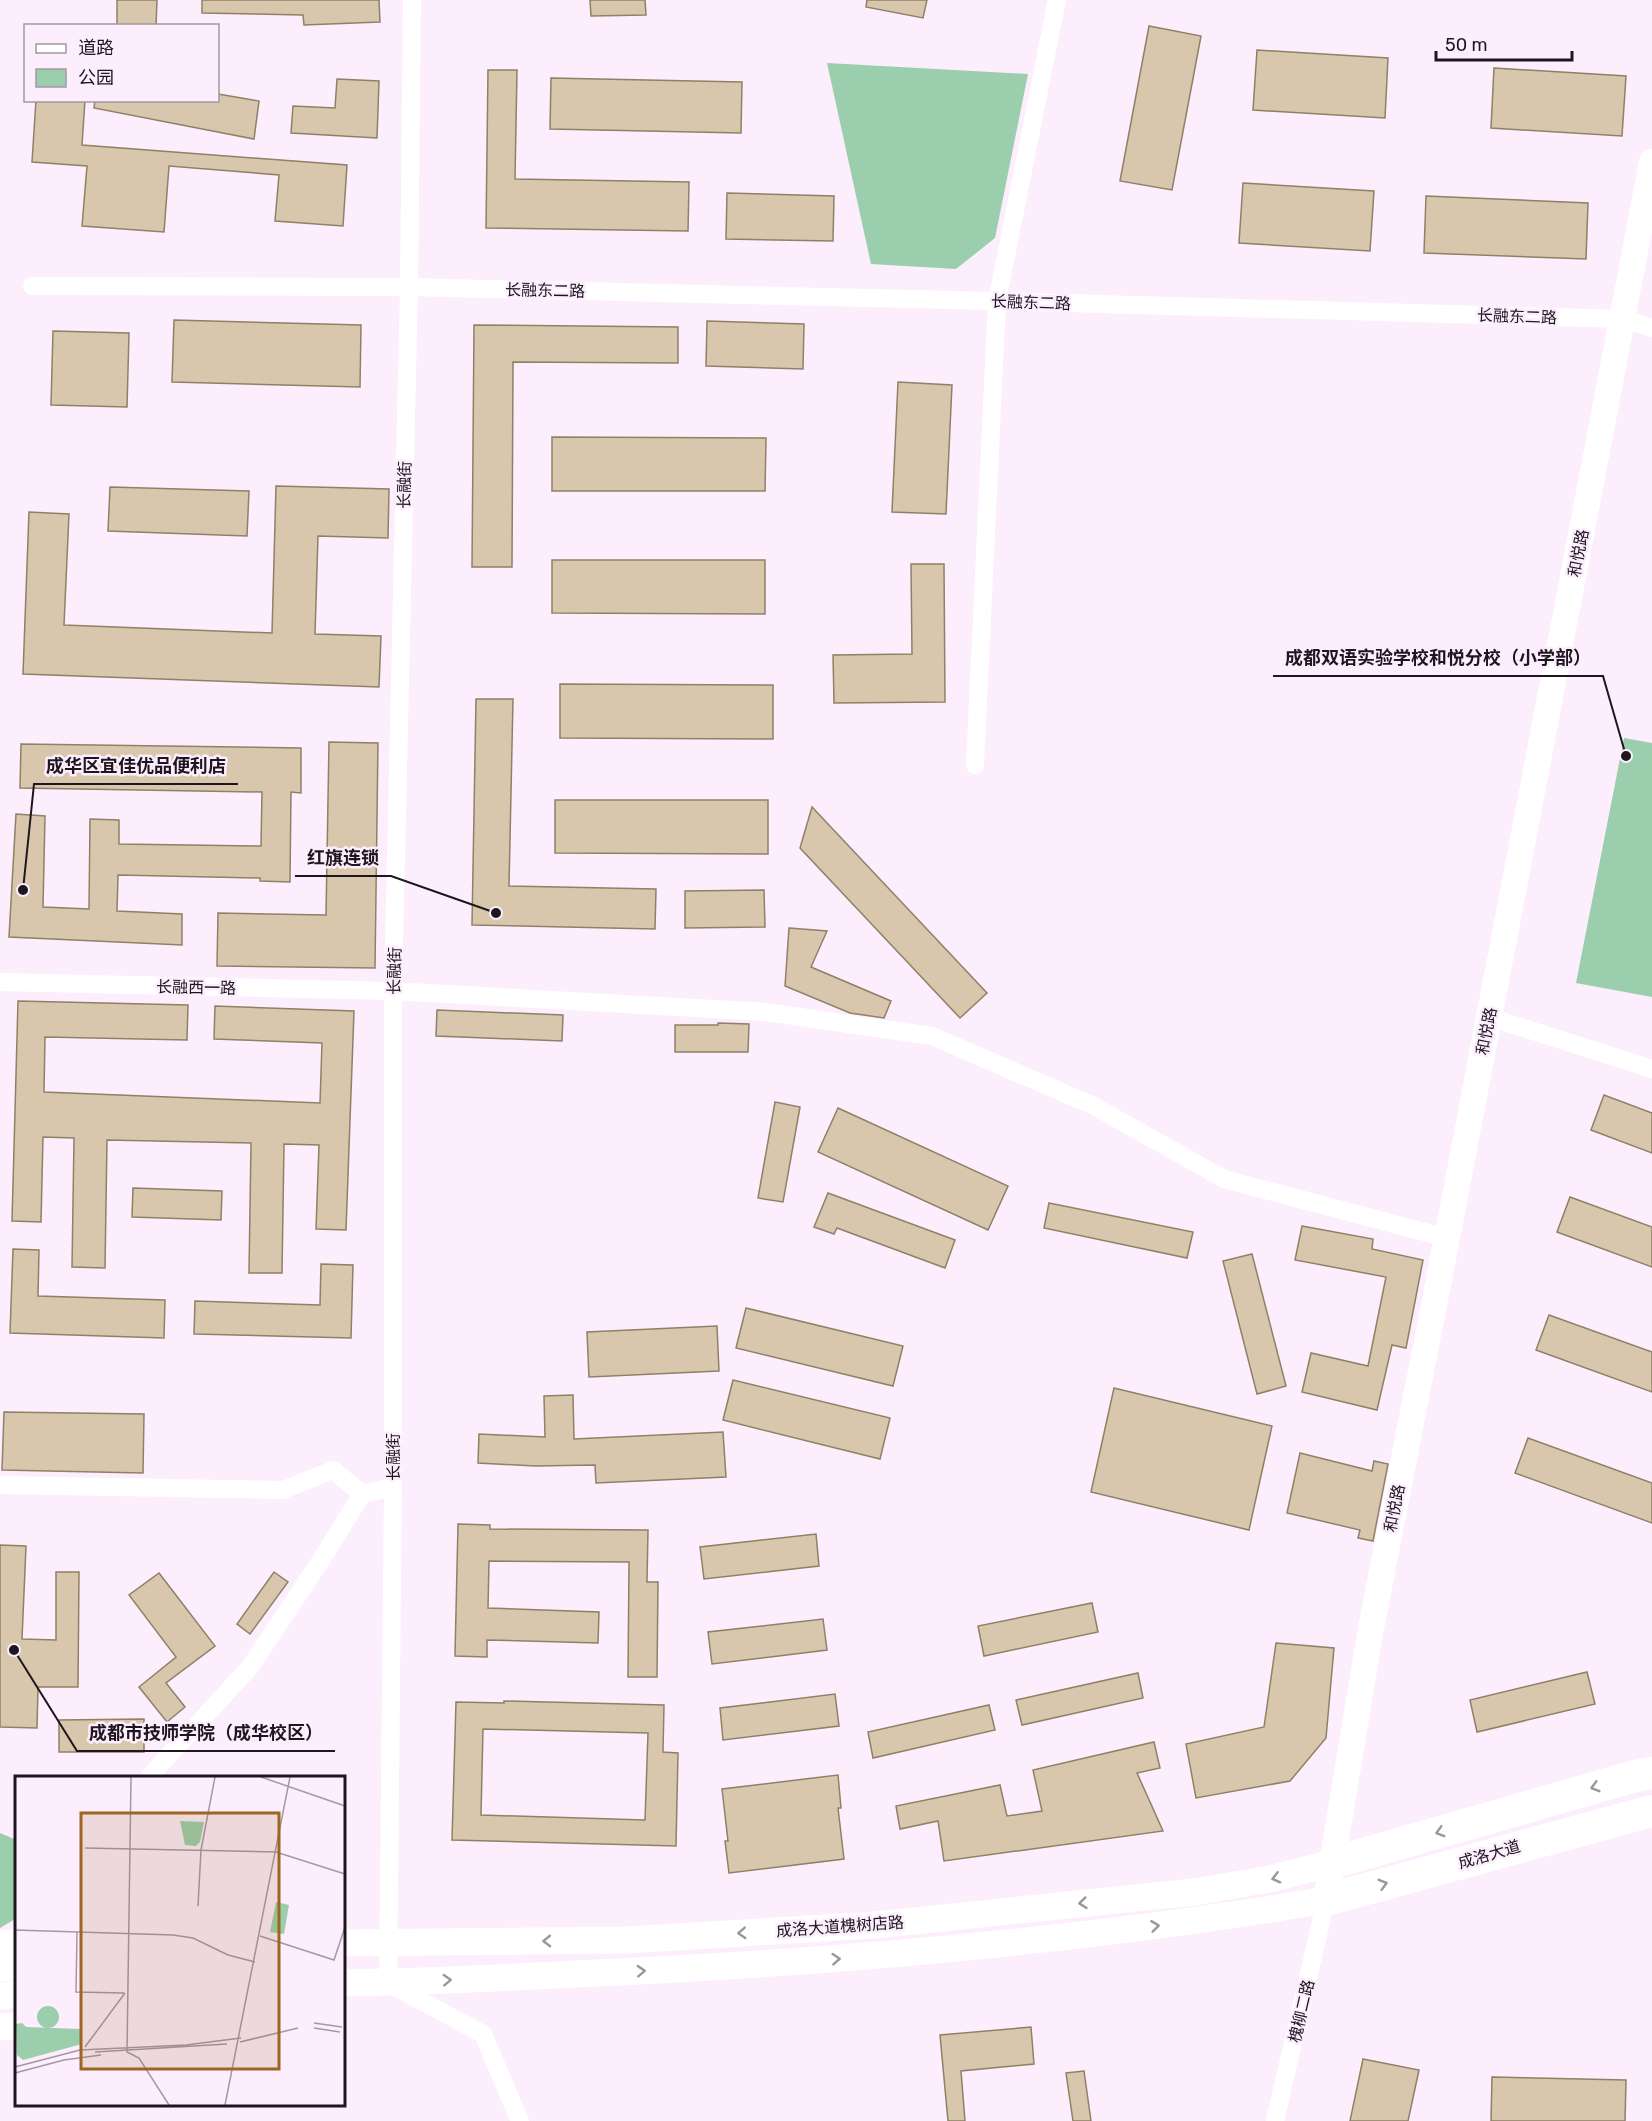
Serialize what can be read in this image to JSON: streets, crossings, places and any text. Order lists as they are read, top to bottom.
{
  "streets": {
    "highway": ["成洛大道"],
    "main road": ["成洛大道槐树店路"],
    "street": [
      "长融东二路",
      "长融街",
      "和悦路",
      "长融西一路",
      "槐柳二路"
    ]
  },
  "crossings": [
    ["长融东二路", "长融街"],
    ["长融东二路", "和悦路"],
    ["长融街", "长融西一路"],
    ["长融街", "成洛大道槐树店路"],
    ["和悦路", "长融西一路"],
    ["和悦路", "成洛大道"],
    ["和悦路", "成洛大道槐树店路"],
    ["和悦路", "槐柳二路"],
    ["成洛大道", "成洛大道槐树店路"],
    ["成洛大道", "槐柳二路"],
    ["成洛大道槐树店路", "槐柳二路"]
  ],
  "places": [
    "成都双语实验学校和悦分校（小学部）",
    "成华区宜佳优品便利店",
    "红旗连锁",
    "成都市技师学院（成华校区）"
  ],
  "legend": ["道路", "公园"],
  "scale_bar": "50 m"
}
